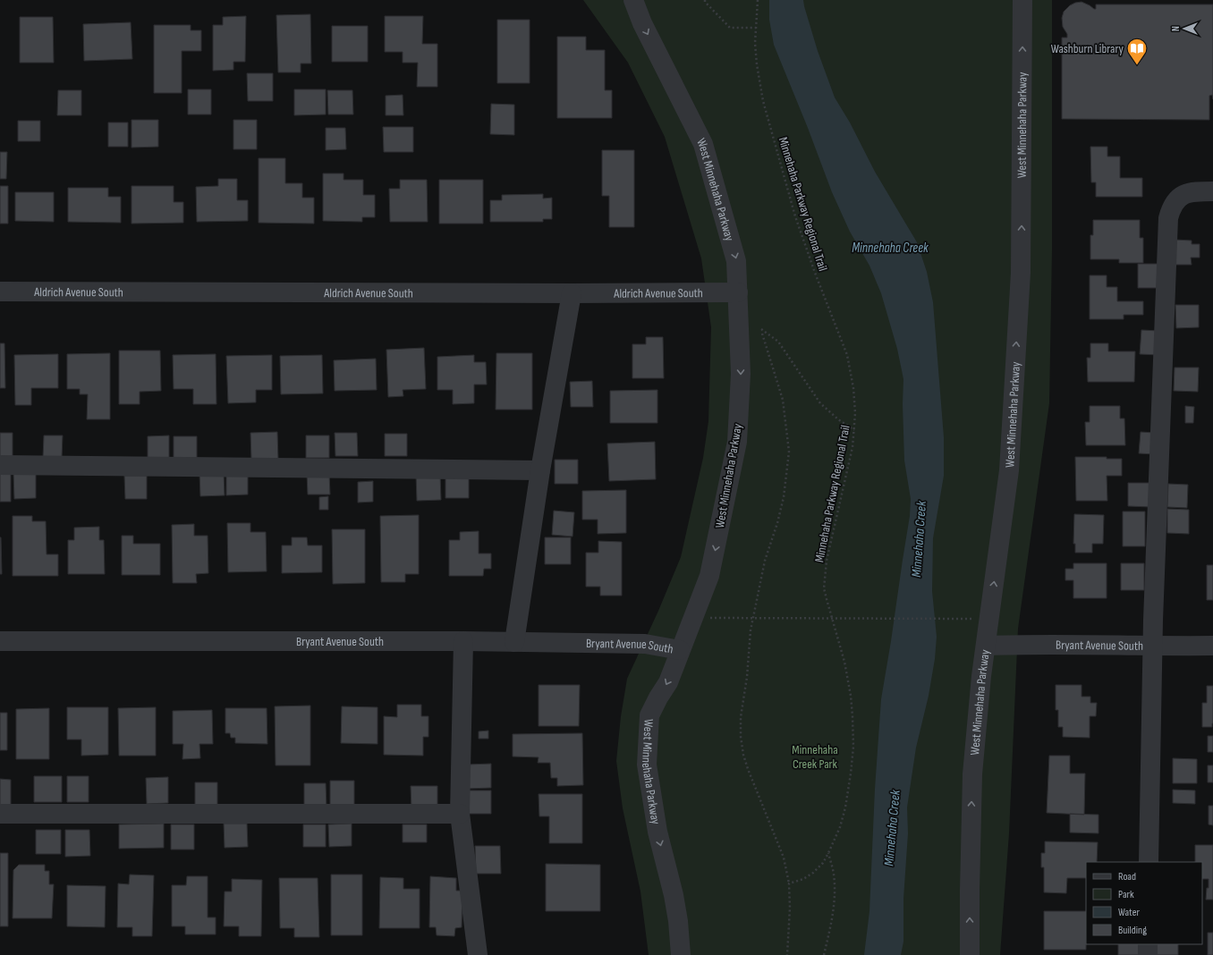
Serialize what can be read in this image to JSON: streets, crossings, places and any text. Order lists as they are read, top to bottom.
{
  "streets": {
    "street": ["West Minnehaha Parkway", "Aldrich Avenue South", "Bryant Avenue South"],
    "path": ["Minnehaha Parkway Regional Trail"]
  },
  "crossings": [
    ["West Minnehaha Parkway", "Aldrich Avenue South"],
    ["West Minnehaha Parkway", "Bryant Avenue South"]
  ],
  "water": ["Minnehaha Creek"],
  "parks": ["Minnehaha Creek Park"],
  "places": {
    "library": ["Washburn Library"]
  },
  "legend": [
    "Road",
    "Park",
    "Water",
    "Building"
  ],
  "north": "left"
}
